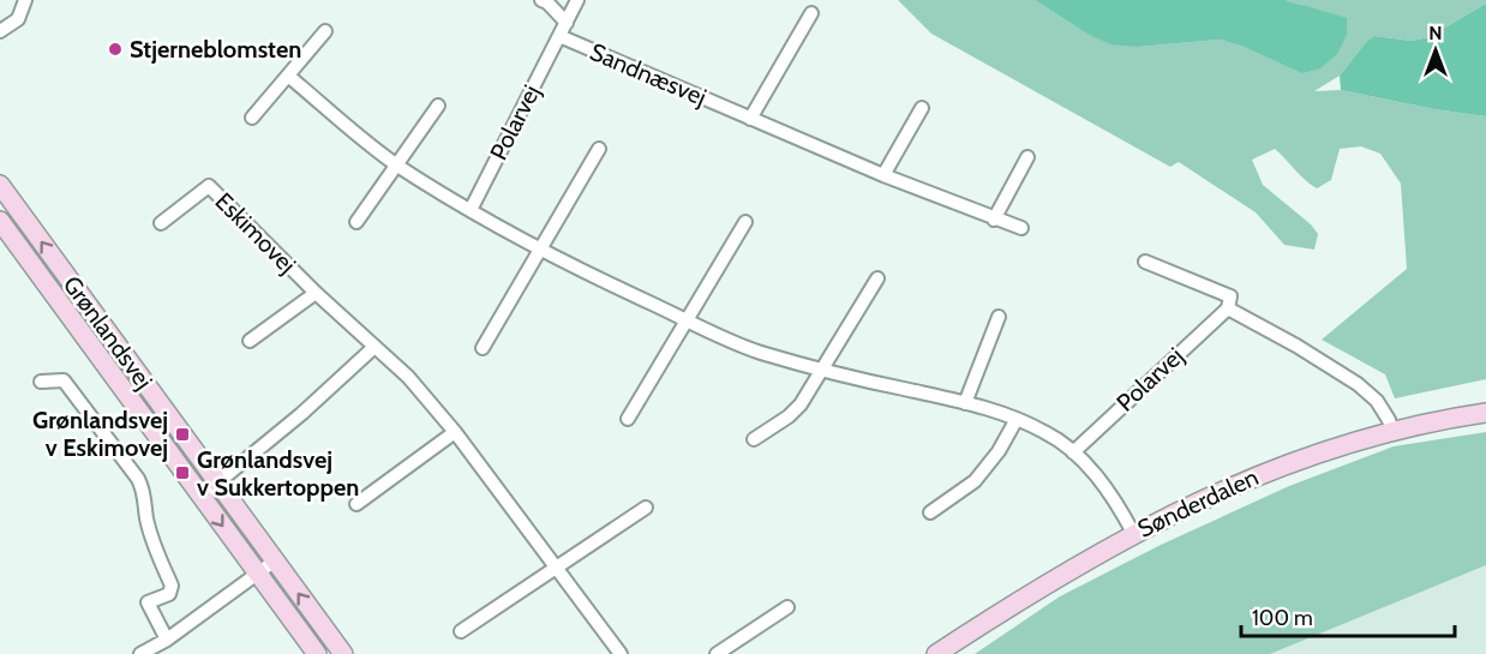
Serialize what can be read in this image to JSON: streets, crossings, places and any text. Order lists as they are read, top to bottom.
{
  "streets": {
    "street": [
      "Sandnæsvej",
      "Polarvej",
      "Eskimovej",
      "Grønlandsvej",
      "Sønderdalen"
    ]
  },
  "crossings": [
    ["Sandnæsvej", "Polarvej"]
  ],
  "places": {
    "other": ["Stjerneblomsten"],
    "transit": ["Grønlandsvej v Eskimovej", "Grønlandsvej v Sukkertoppen"]
  },
  "scale_bar": "100 m",
  "north": "top"
}
